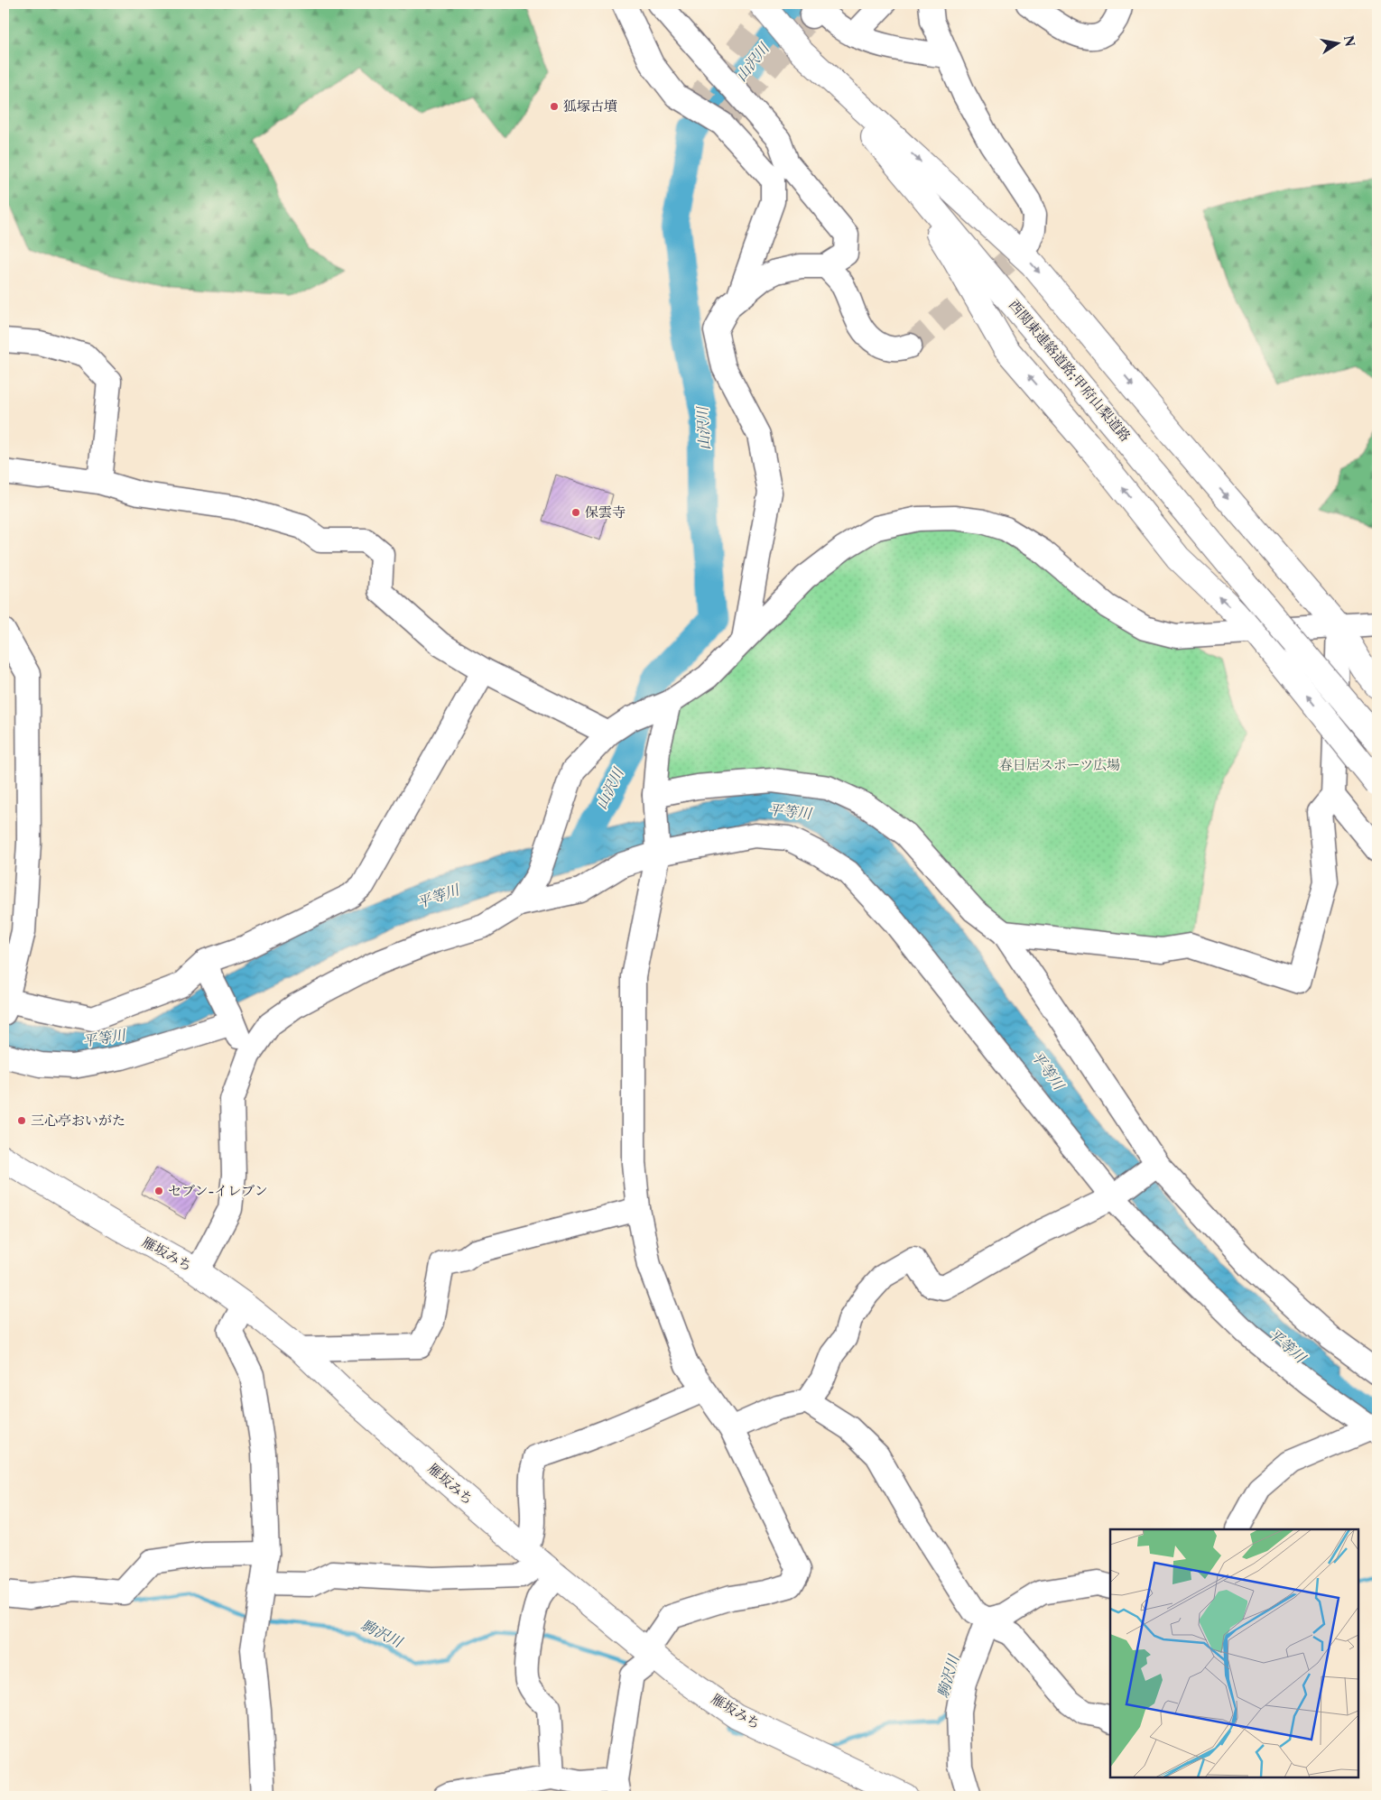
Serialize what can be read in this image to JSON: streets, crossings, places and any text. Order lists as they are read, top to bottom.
{
  "streets": {
    "highway": ["西関東連絡道路;甲府山梨道路", "雁坂みち"]
  },
  "water": ["山沢川", "平等川", "駒沢川"],
  "parks": ["春日居スポーツ広場"],
  "places": [
    "狐塚古墳",
    "保雲寺",
    "三心亭おいがた",
    "セブン-イレブン"
  ],
  "north": "right"
}
